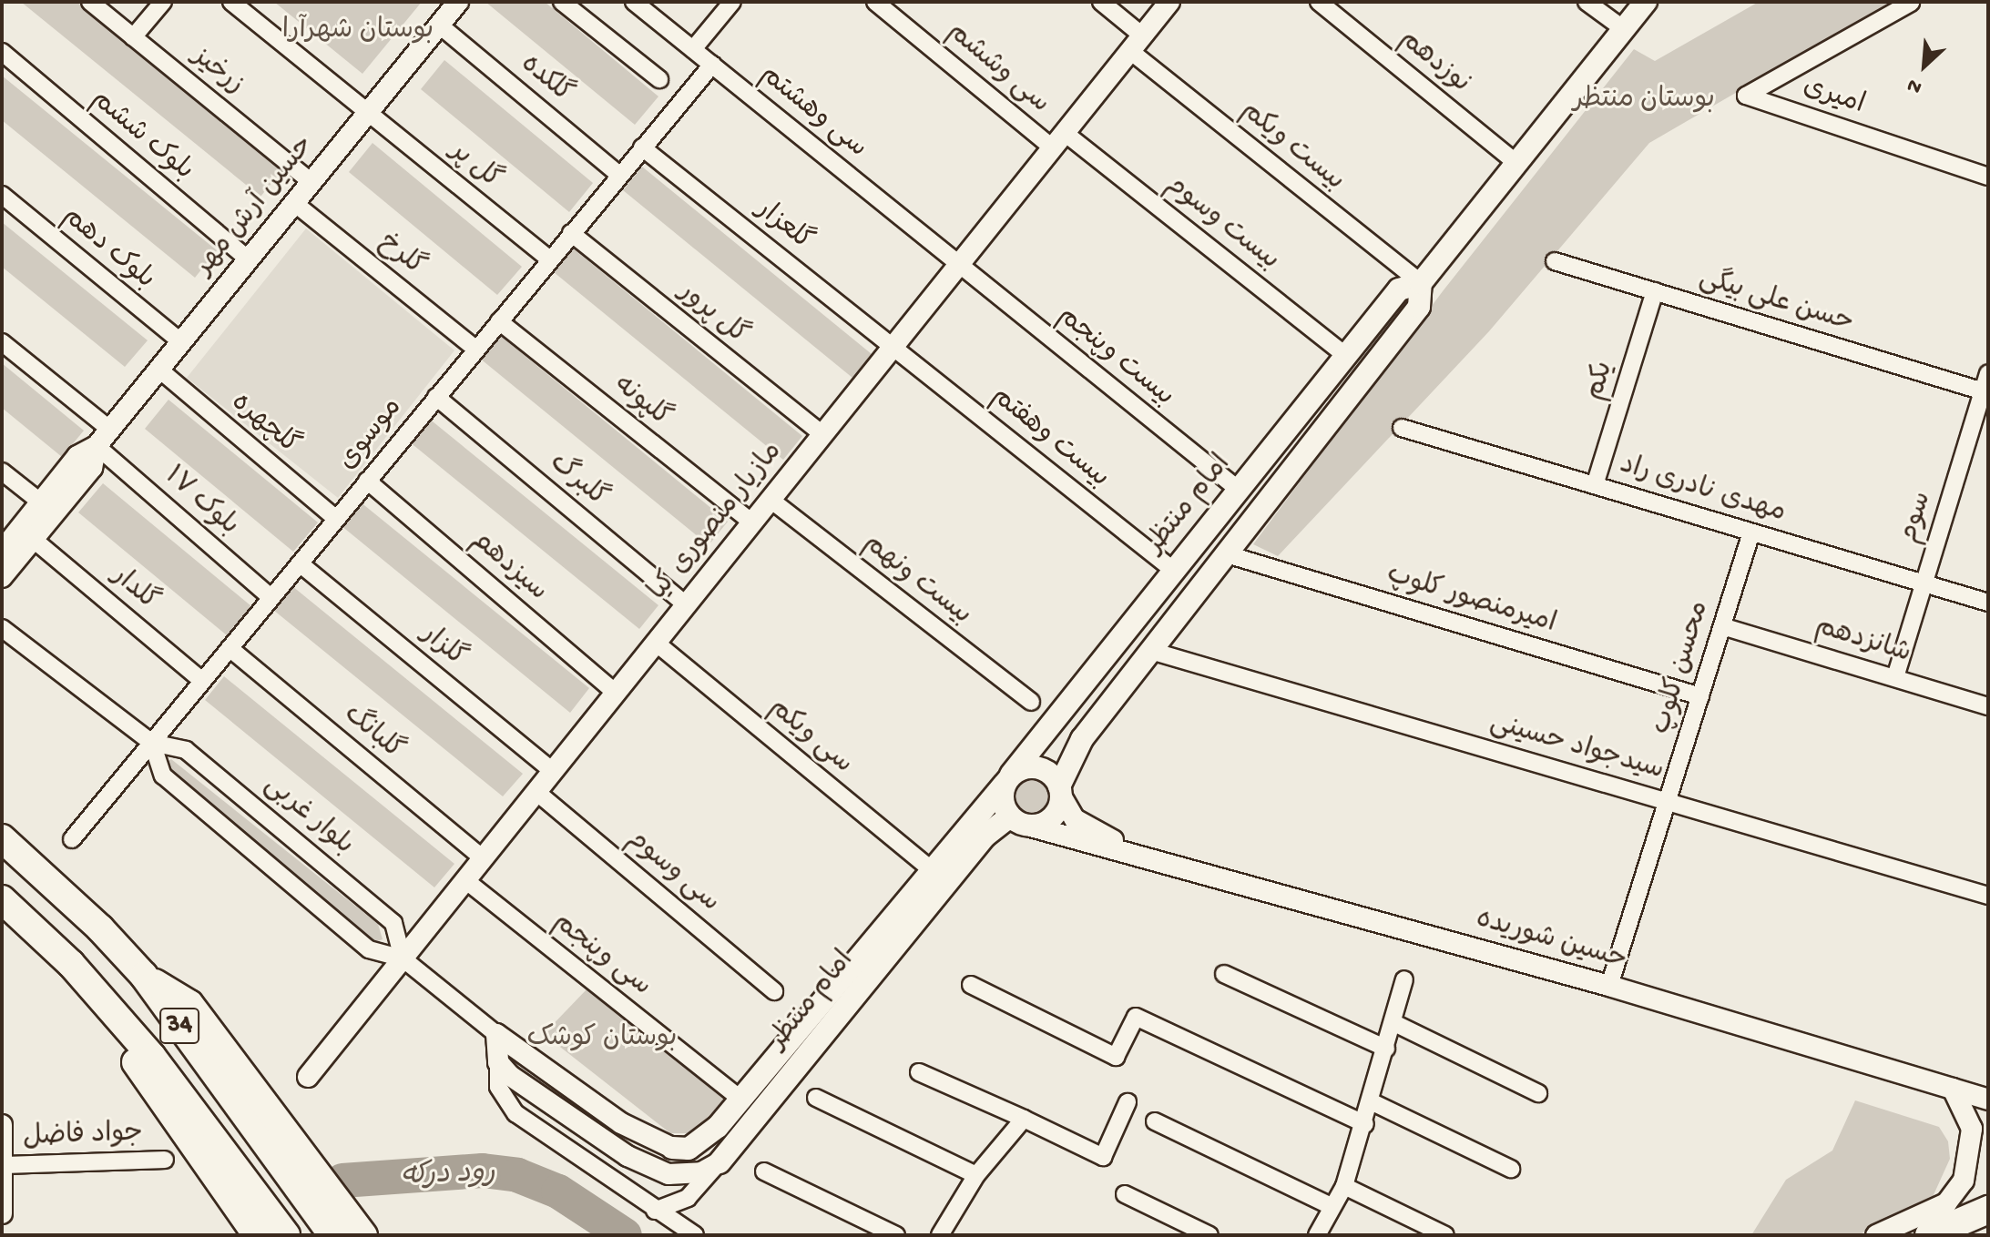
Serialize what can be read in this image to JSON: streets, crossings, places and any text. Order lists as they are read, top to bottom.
{
  "streets": {
    "highway": ["34"],
    "main road": ["امام منتظر"],
    "street": [
      "نوزدهم",
      "سی وششم",
      "زرخیز",
      "گلکده",
      "امیری",
      "سی وهشتم",
      "بلوک ششم",
      "بیست ویکم",
      "گل پر",
      "حسین آرش مهر",
      "بیست وسوم",
      "گلعزار",
      "بلوک دهم",
      "گلرخ",
      "حسن علی بیگی",
      "گل پرور",
      "بیست وپنجم",
      "یکم",
      "گلپونه",
      "گلچهره",
      "موسوی",
      "بیست وهفتم",
      "گلبرگ",
      "مهدی نادری راد",
      "بلوک ۱۷",
      "سوم",
      "مازیار منصوری کیا",
      "سیزدهم",
      "بیست ونهم",
      "گلدار",
      "امیرمنصور کلوپ",
      "شانزدهم",
      "گلزار",
      "محسن کلوپ",
      "گلبانگ",
      "سی ویکم",
      "سیدجواد حسینی",
      "بلوار غربی",
      "سی وسوم",
      "حسین شوریده",
      "سی وپنجم",
      "جواد فاضل"
    ]
  },
  "crossings": [
    ["نوزدهم", "امام منتظر"],
    ["سی وششم", "بیست وسوم"],
    ["سی وششم", "مازیار منصوری کیا"],
    ["زرخیز", "حسین آرش مهر"],
    ["گلکده", "حسین آرش مهر"],
    ["گلکده", "موسوی"],
    ["سی وهشتم", "بیست وپنجم"],
    ["سی وهشتم", "موسوی"],
    ["سی وهشتم", "مازیار منصوری کیا"],
    ["بلوک ششم", "حسین آرش مهر"],
    ["بیست ویکم", "امام منتظر"],
    ["بیست ویکم", "مازیار منصوری کیا"],
    ["گل پر", "حسین آرش مهر"],
    ["گل پر", "موسوی"],
    ["حسین آرش مهر", "بلوک دهم"],
    ["حسین آرش مهر", "گلرخ"],
    ["حسین آرش مهر", "گلچهره"],
    ["حسین آرش مهر", "بلوک ۱۷"],
    ["حسین آرش مهر", "گلدار"],
    ["بیست وسوم", "امام منتظر"],
    ["بیست وسوم", "مازیار منصوری کیا"],
    ["گلعزار", "موسوی"],
    ["گلعزار", "بیست وهفتم"],
    ["گلعزار", "مازیار منصوری کیا"],
    ["گلرخ", "موسوی"],
    ["حسن علی بیگی", "یکم"],
    ["حسن علی بیگی", "سوم"],
    ["گل پرور", "موسوی"],
    ["گل پرور", "مازیار منصوری کیا"],
    ["بیست وپنجم", "امام منتظر"],
    ["بیست وپنجم", "مازیار منصوری کیا"],
    ["یکم", "مهدی نادری راد"],
    ["گلپونه", "موسوی"],
    ["گلپونه", "مازیار منصوری کیا"],
    ["گلچهره", "موسوی"],
    ["موسوی", "گلبرگ"],
    ["موسوی", "بلوک ۱۷"],
    ["موسوی", "سیزدهم"],
    ["موسوی", "گلدار"],
    ["موسوی", "گلزار"],
    ["موسوی", "گلبانگ"],
    ["موسوی", "بلوار غربی"],
    ["بیست وهفتم", "امام منتظر"],
    ["بیست وهفتم", "مازیار منصوری کیا"],
    ["گلبرگ", "مازیار منصوری کیا"],
    ["مهدی نادری راد", "سوم"],
    ["مهدی نادری راد", "محسن کلوپ"],
    ["امام منتظر", "امیرمنصور کلوپ"],
    ["امام منتظر", "سی ویکم"],
    ["امام منتظر", "سیدجواد حسینی"],
    ["امام منتظر", "حسین شوریده"],
    ["امام منتظر", "سی وپنجم"],
    ["سوم", "شانزدهم"],
    ["مازیار منصوری کیا", "سیزدهم"],
    ["مازیار منصوری کیا", "بیست ونهم"],
    ["مازیار منصوری کیا", "گلزار"],
    ["مازیار منصوری کیا", "گلبانگ"],
    ["مازیار منصوری کیا", "سی ویکم"],
    ["مازیار منصوری کیا", "بلوار غربی"],
    ["مازیار منصوری کیا", "سی وسوم"],
    ["مازیار منصوری کیا", "سی وپنجم"],
    ["امیرمنصور کلوپ", "محسن کلوپ"],
    ["شانزدهم", "محسن کلوپ"],
    ["محسن کلوپ", "سیدجواد حسینی"],
    ["محسن کلوپ", "حسین شوریده"]
  ],
  "water": ["رود درکه"],
  "parks": ["بوستان شهرآرا", "بوستان منتظر", "بوستان کوشک"],
  "north": "bottom left"
}
